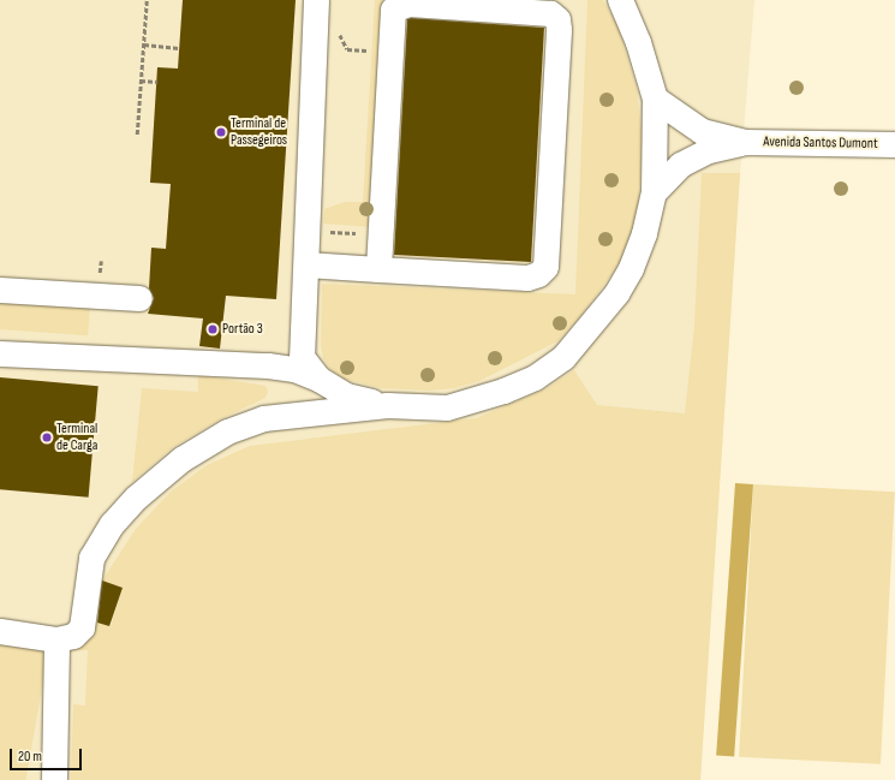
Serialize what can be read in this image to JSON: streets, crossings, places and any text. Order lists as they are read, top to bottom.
{
  "streets": {
    "street": ["Avenida Santos Dumont"]
  },
  "places": ["Terminal de Passegeiros", "Portão 3", "Terminal de Carga"],
  "scale_bar": "20 m"
}
